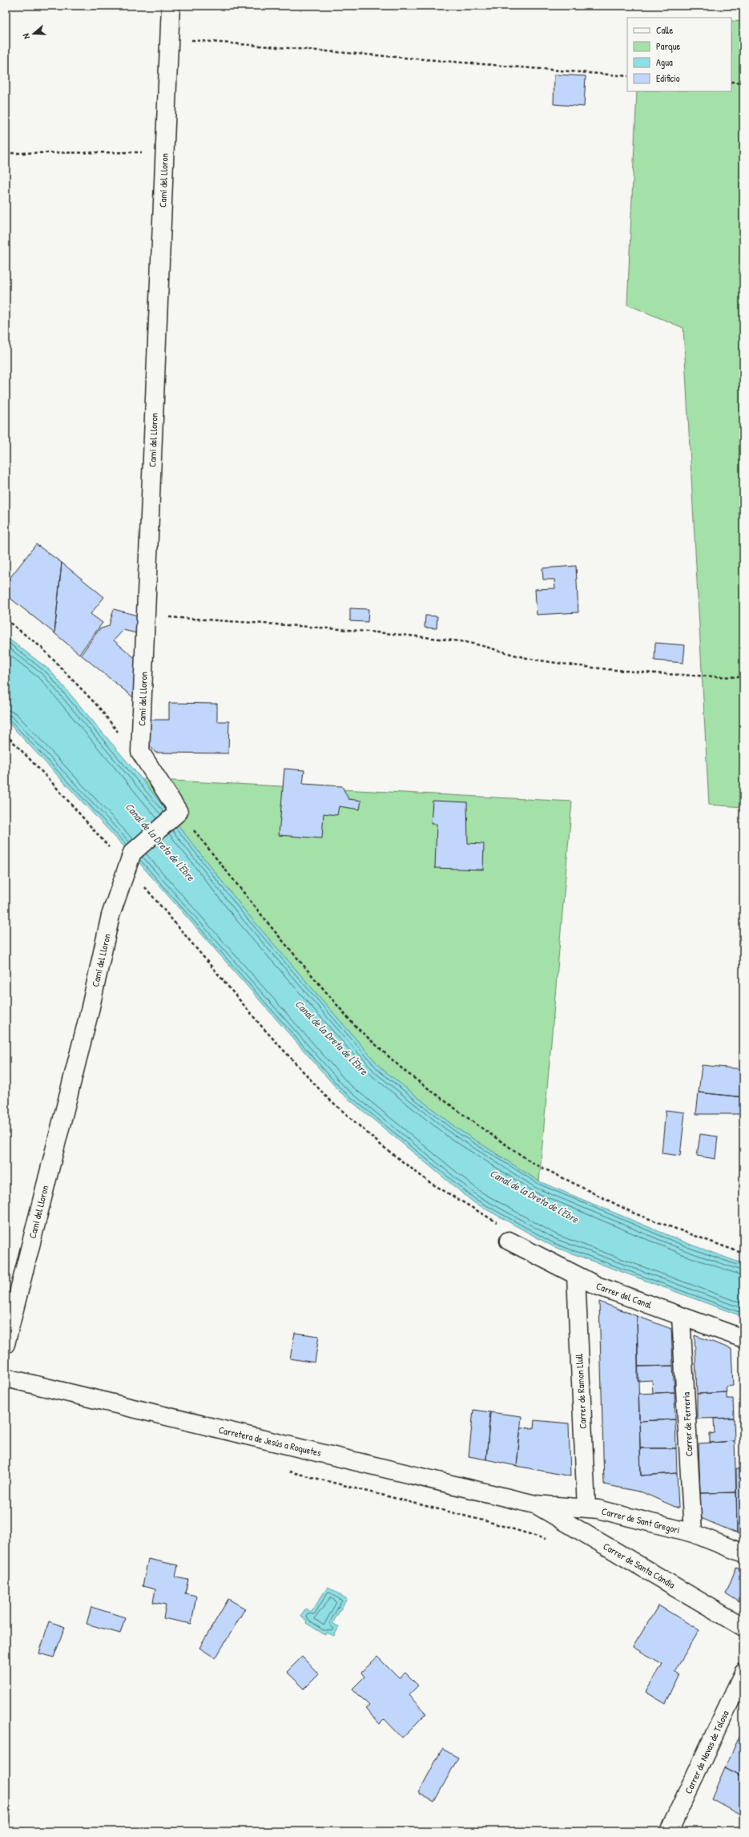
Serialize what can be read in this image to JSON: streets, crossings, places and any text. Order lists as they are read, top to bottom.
{
  "streets": {
    "street": [
      "Camí del Lloron",
      "Carrer del Canal",
      "Carrer de Ramon Llull",
      "Carrer de Ferreria",
      "Carretera de Jesús a Roquetes",
      "Carrer de Sant Gregori",
      "Carrer de Santa Càndia",
      "Carrer de Navas de Tolosa"
    ]
  },
  "crossings": [
    ["Carrer del Canal", "Carrer de Ramon Llull"],
    ["Carrer del Canal", "Carrer de Ferreria"],
    ["Carrer de Ramon Llull", "Carrer de Sant Gregori"],
    ["Carrer de Ferreria", "Carrer de Sant Gregori"],
    ["Carretera de Jesús a Roquetes", "Carrer de Sant Gregori"],
    ["Carretera de Jesús a Roquetes", "Carrer de Santa Càndia"],
    ["Carrer de Sant Gregori", "Carrer de Santa Càndia"]
  ],
  "water": ["Canal de la Dreta de l'Ebre"],
  "legend": [
    "Calle",
    "Parque",
    "Agua",
    "Edificio"
  ],
  "north": "left"
}
